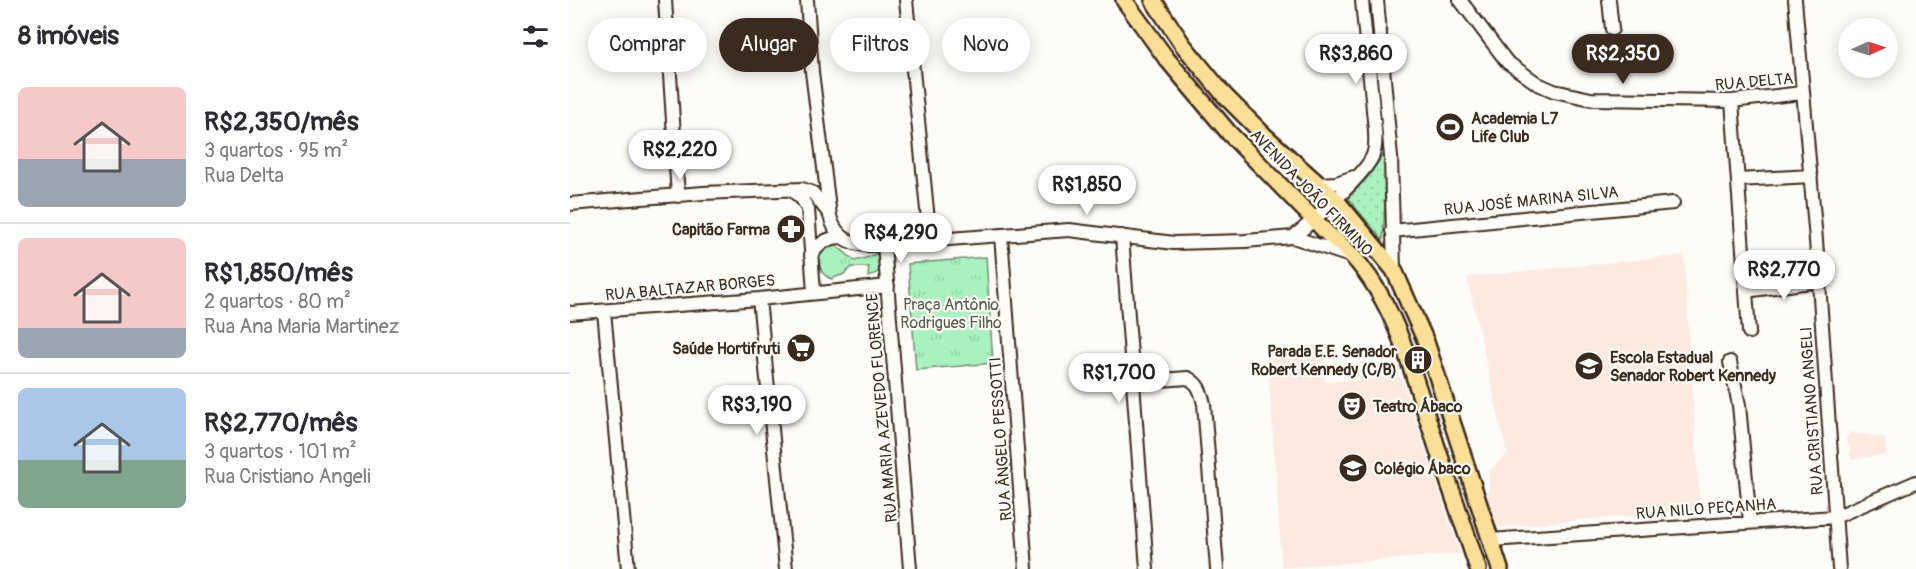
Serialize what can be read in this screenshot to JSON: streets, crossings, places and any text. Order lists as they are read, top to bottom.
{
  "streets": {
    "main road": ["AVENIDA JOÃO FIRMINO"],
    "street": [
      "RUA DELTA",
      "RUA JOSÉ MARINA SILVA",
      "RUA BALTAZAR BORGES",
      "RUA MARIA AZEVEDO FLORENCE",
      "RUA CRISTIANO ANGELI",
      "RUA ÂNGELO PESSOTTI",
      "RUA NILO PEÇANHA"
    ]
  },
  "crossings": [
    ["RUA DELTA", "RUA CRISTIANO ANGELI"],
    ["AVENIDA JOÃO FIRMINO", "RUA NILO PEÇANHA"],
    ["RUA BALTAZAR BORGES", "RUA MARIA AZEVEDO FLORENCE"],
    ["RUA CRISTIANO ANGELI", "RUA NILO PEÇANHA"]
  ],
  "parks": ["Praça Antônio Rodrigues Filho"],
  "places": {
    "sports": ["Academia L7 Life Club"],
    "pharmacy": ["Capitão Farma"],
    "supermarket": ["Saúde Hortifruti"],
    "building": ["Parada E.E. Senador Robert Kennedy (C/B)"],
    "school or university": ["Escola Estadual Senador Robert Kennedy", "Colégio Ábaco"],
    "theatre": ["Teatro Ábaco"]
  },
  "north": "right",
  "page": {
    "heading": "8 imóveis",
    "chip": [
      "Comprar",
      "Alugar",
      "Filtros",
      "Novo"
    ],
    "price": [
      "R$3,860",
      "R$2,350",
      "R$2,220",
      "R$1,850",
      "R$4,290",
      "R$2,770",
      "R$1,700",
      "R$3,190"
    ],
    "list": [
      {
        "name": "R$2,350/mês",
        "note": "3 quartos · 95 m² · Rua Delta"
      },
      {
        "name": "R$1,850/mês",
        "note": "2 quartos · 80 m² · Rua Ana Maria Martinez"
      },
      {
        "name": "R$2,770/mês",
        "note": "3 quartos · 101 m² · Rua Cristiano Angeli"
      }
    ]
  }
}
